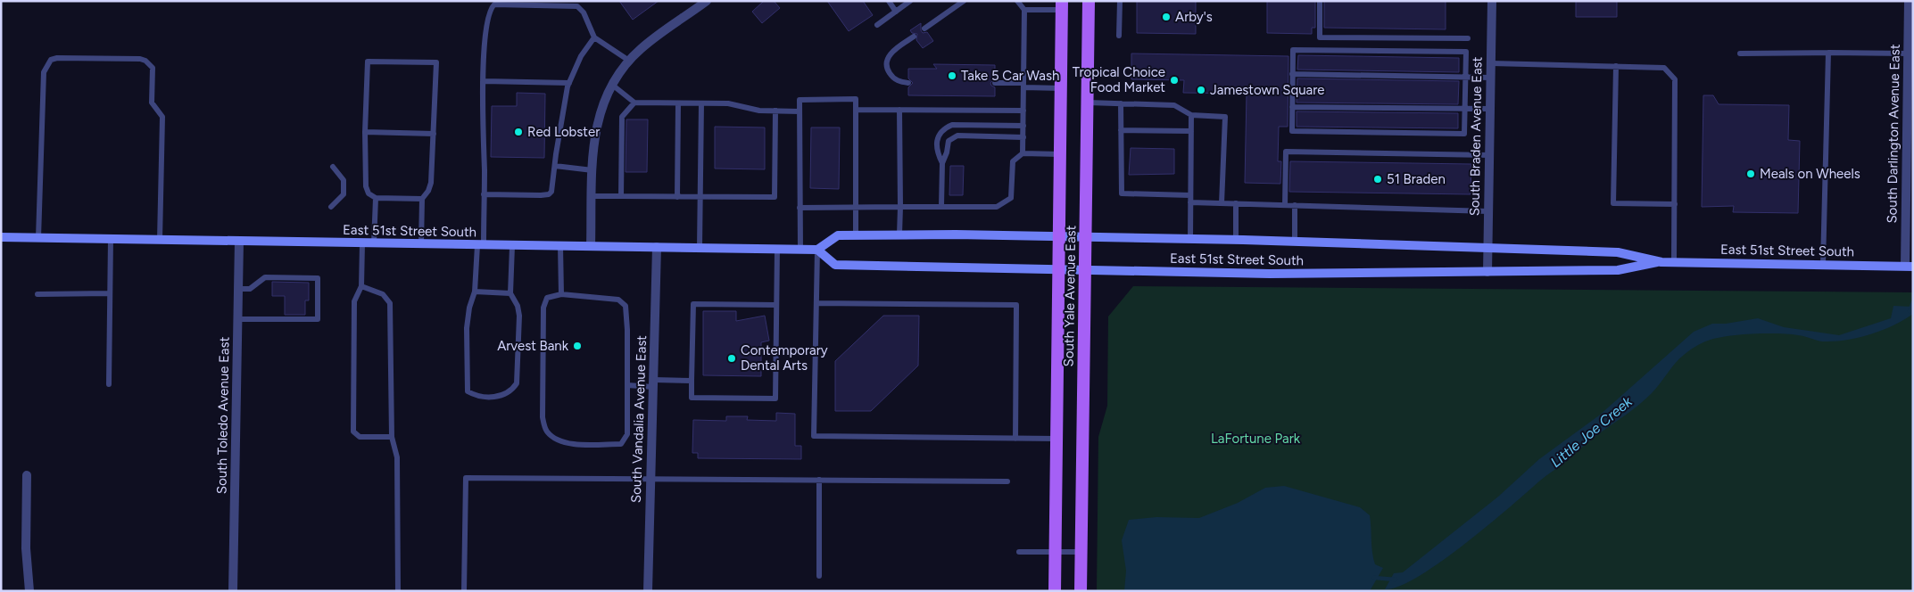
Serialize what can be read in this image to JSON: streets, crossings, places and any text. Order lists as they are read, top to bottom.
{
  "streets": {
    "main road": ["East 51st Street South", "South Yale Avenue East"],
    "street": [
      "South Darlington Avenue East",
      "South Braden Avenue East",
      "South Toledo Avenue East",
      "South Vandalia Avenue East"
    ]
  },
  "crossings": [
    ["South Darlington Avenue East", "East 51st Street South"],
    ["South Braden Avenue East", "East 51st Street South"],
    ["East 51st Street South", "South Yale Avenue East"],
    ["East 51st Street South", "South Toledo Avenue East"],
    ["East 51st Street South", "South Vandalia Avenue East"]
  ],
  "water": ["Little Joe Creek"],
  "parks": ["LaFortune Park"],
  "places": [
    "Arby's",
    "Take 5 Car Wash",
    "Tropical Choice Food Market",
    "Jamestown Square",
    "Red Lobster",
    "Meals on Wheels",
    "51 Braden",
    "Arvest Bank",
    "Contemporary Dental Arts"
  ]
}
